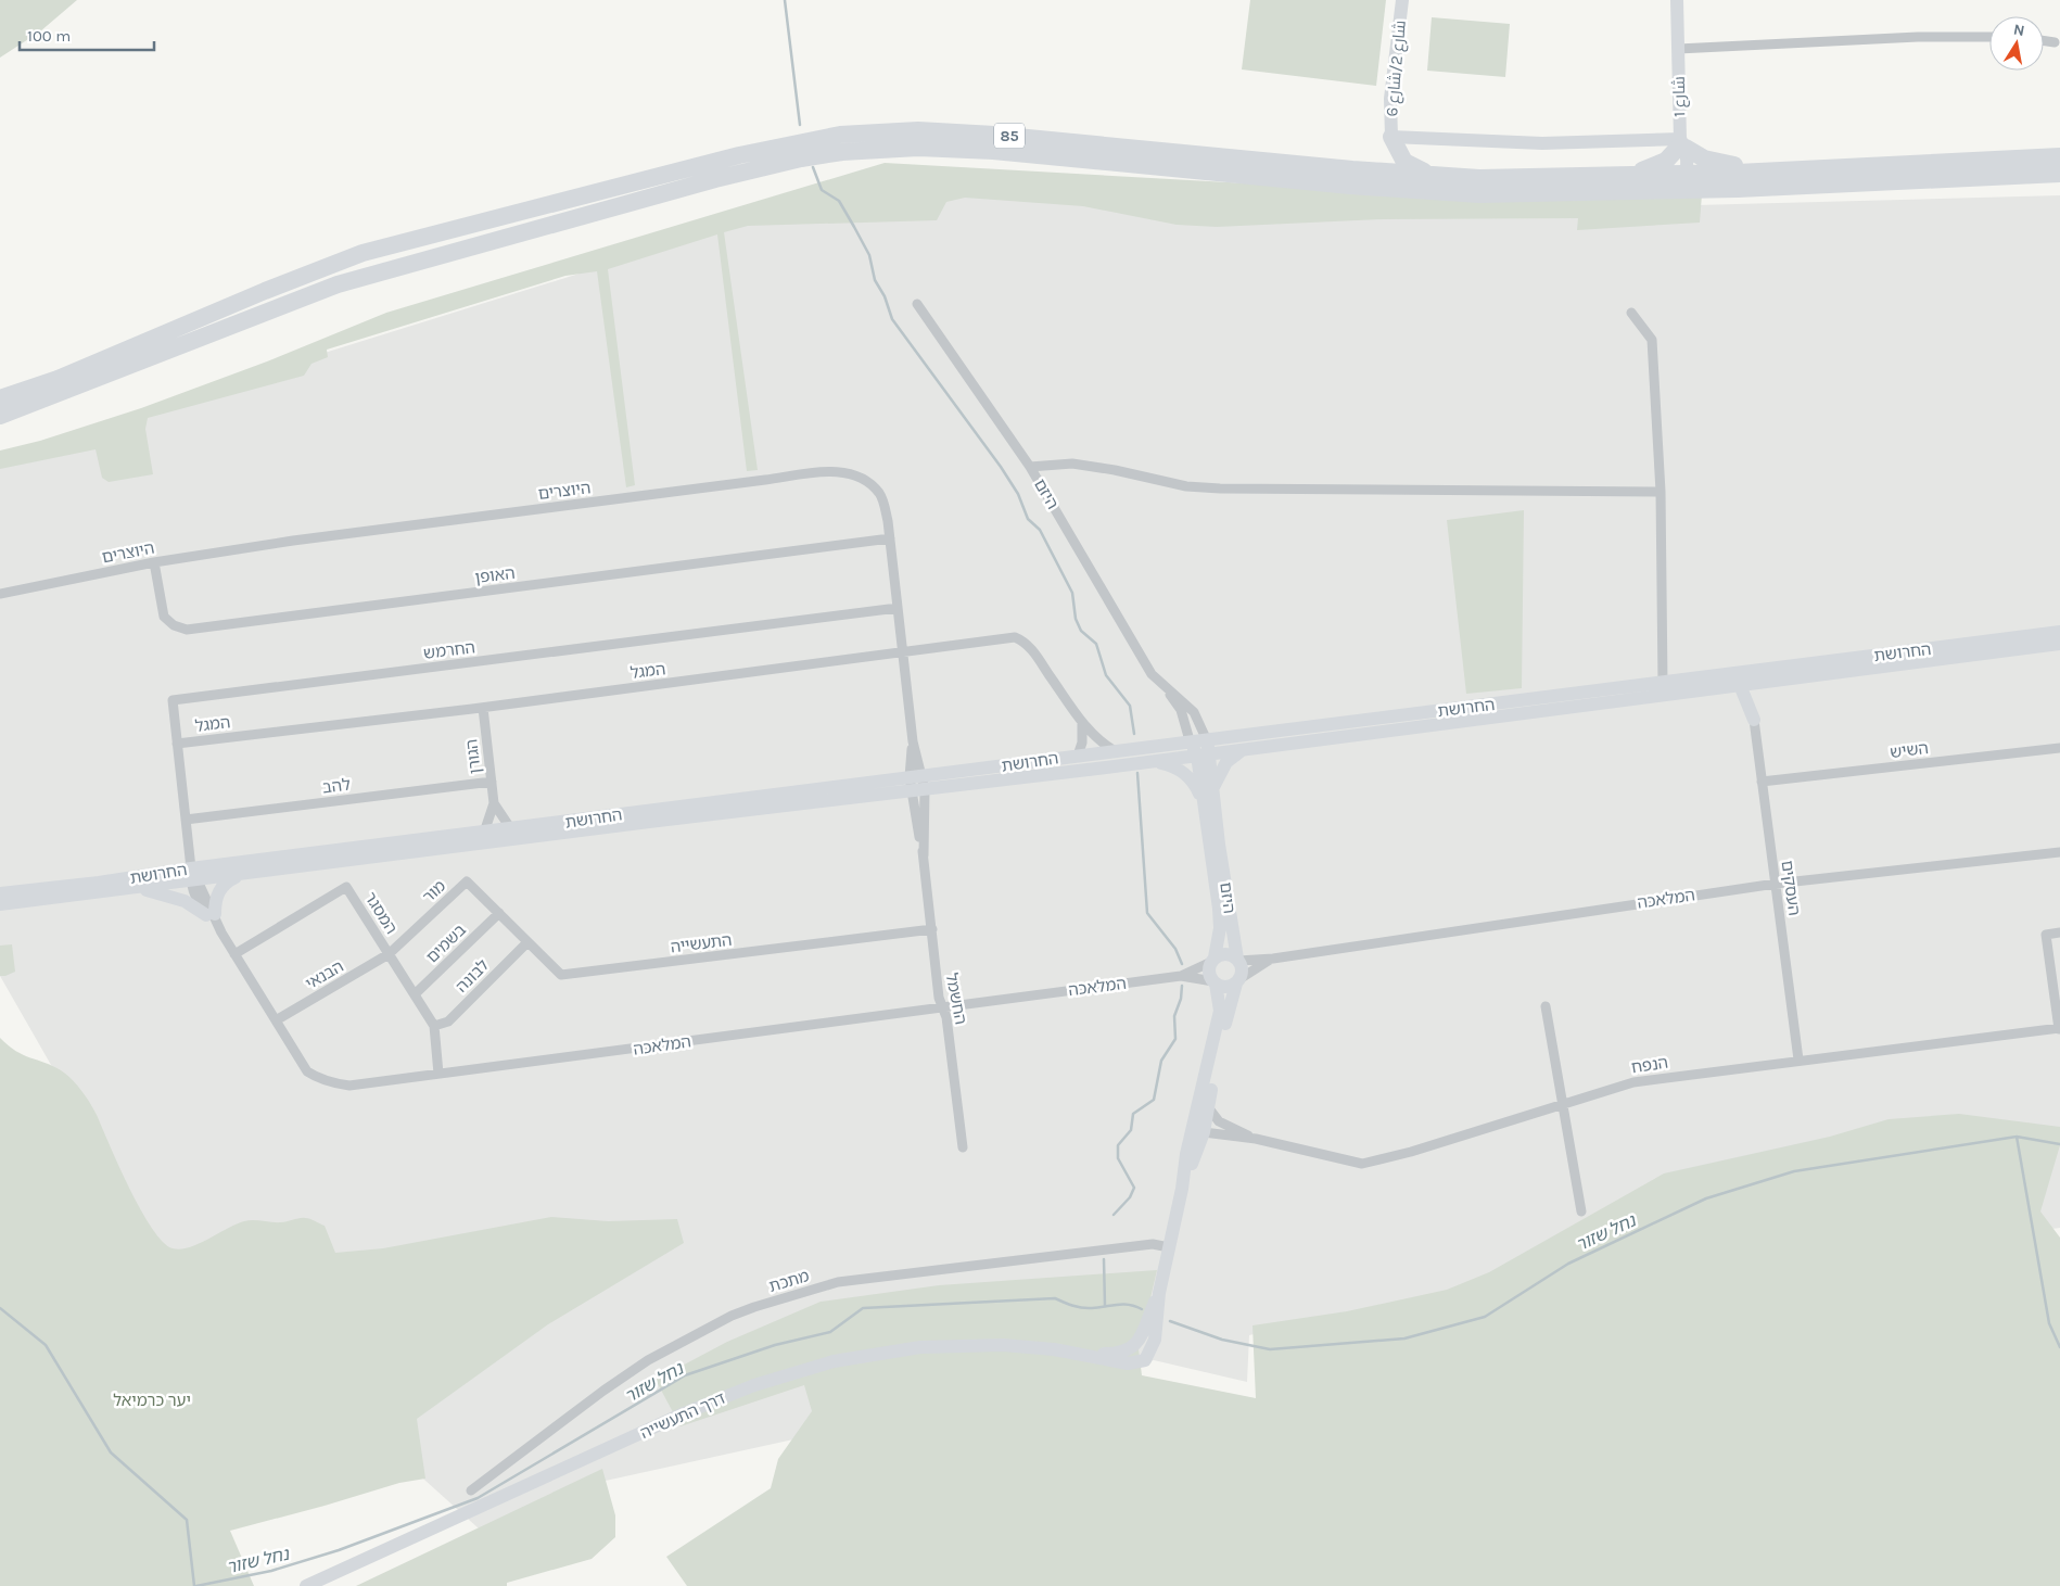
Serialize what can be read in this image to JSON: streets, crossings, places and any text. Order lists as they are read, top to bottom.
{
  "streets": {
    "highway": ["85"],
    "street": [
      "شارع 2/شارع 6",
      "شارع 1",
      "היוצרים",
      "היזם",
      "האופן",
      "החרמש",
      "החרושת",
      "המגל",
      "השיש",
      "הגורן",
      "להב",
      "העסקים",
      "מור",
      "המלאכה",
      "המסגר",
      "בשמים",
      "התעשייה",
      "הבנאי",
      "לבונה",
      "החשמל",
      "הנפח",
      "מתכת",
      "דרך התעשייה"
    ]
  },
  "crossings": [
    ["شارع 1", "85"],
    ["היוצרים", "האופן"],
    ["היוצרים", "החרמש"],
    ["היוצרים", "החרושת"],
    ["היוצרים", "המגל"],
    ["היוצרים", "החשמל"],
    ["היזם", "החרושת"],
    ["היזם", "המלאכה"],
    ["החרמש", "החרושת"],
    ["החרמש", "המגל"],
    ["החרמש", "להב"],
    ["החרמש", "המלאכה"],
    ["החרושת", "המגל"],
    ["החרושת", "הגורן"],
    ["החרושת", "המלאכה"],
    ["החרושת", "החשמל"],
    ["המגל", "הגורן"],
    ["השיש", "העסקים"],
    ["הגורן", "להב"],
    ["העסקים", "המלאכה"],
    ["העסקים", "הנפח"],
    ["מור", "המסגר"],
    ["מור", "בשמים"],
    ["מור", "התעשייה"],
    ["מור", "הבנאי"],
    ["המלאכה", "המסגר"],
    ["המלאכה", "הבנאי"],
    ["המלאכה", "החשמל"],
    ["המסגר", "בשמים"],
    ["המסגר", "הבנאי"],
    ["המסגר", "לבונה"],
    ["בשמים", "התעשייה"],
    ["התעשייה", "לבונה"],
    ["התעשייה", "החשמל"],
    ["מתכת", "דרך התעשייה"]
  ],
  "water": ["נחל שזור"],
  "parks": ["יער כרמיאל"],
  "scale_bar": "100 m",
  "north": "top"
}
